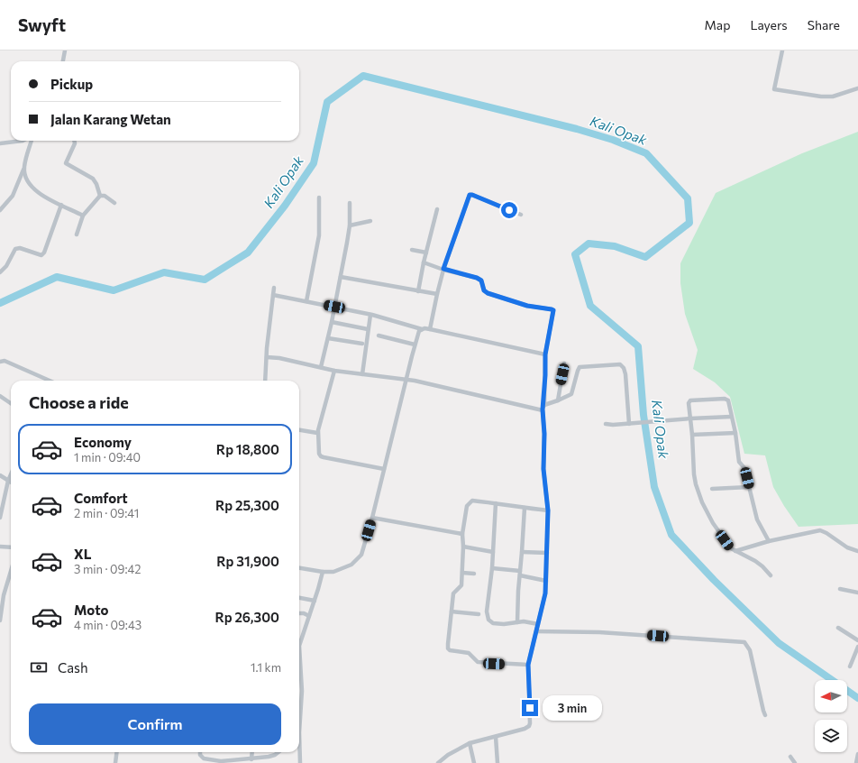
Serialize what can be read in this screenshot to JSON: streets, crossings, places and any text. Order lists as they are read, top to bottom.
{
  "water": ["Kali Opak"],
  "north": "left",
  "page": {
    "header": "Swyft",
    "nav": ["Map", "Layers", "Share"],
    "banner": ["Pickup", "Jalan Karang Wetan"],
    "heading": "Choose a ride",
    "list": [
      {
        "name": "Economy",
        "note": "1 min · 09:40",
        "value": "Rp 18,800"
      },
      {
        "name": "Comfort",
        "note": "2 min · 09:41",
        "value": "Rp 25,300"
      },
      {
        "name": "XL",
        "note": "3 min · 09:42",
        "value": "Rp 31,900"
      },
      {
        "name": "Moto",
        "note": "4 min · 09:43",
        "value": "Rp 26,300"
      }
    ],
    "pay": ["Cash", "1.1 km"],
    "bubble": "3 min",
    "buttons": "Confirm"
  }
}
